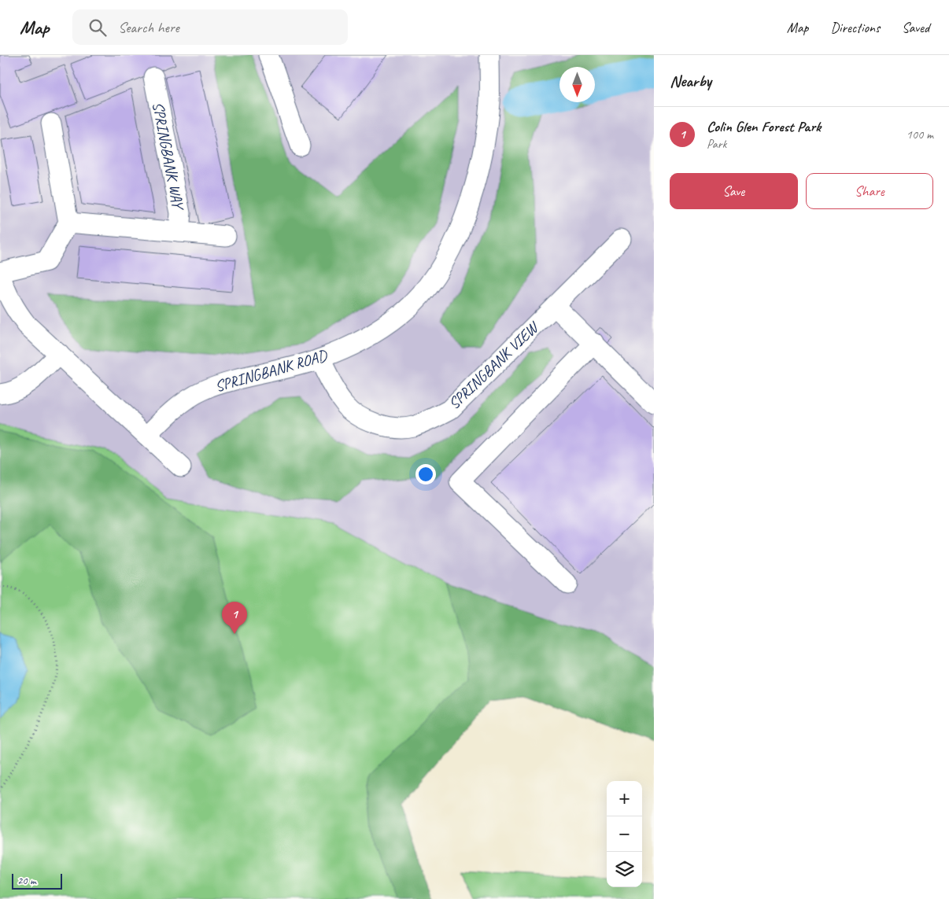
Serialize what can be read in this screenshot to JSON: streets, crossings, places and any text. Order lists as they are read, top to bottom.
{
  "streets": {
    "street": ["SPRINGBANK WAY", "SPRINGBANK VIEW", "SPRINGBANK ROAD"]
  },
  "crossings": [
    ["SPRINGBANK VIEW", "SPRINGBANK ROAD"]
  ],
  "scale_bar": "20 m",
  "north": "bottom",
  "page": {
    "header": "Map",
    "search": "Search here",
    "nav": ["Map", "Directions", "Saved"],
    "heading": "Nearby",
    "list": [
      {
        "mark": "1",
        "name": "Colin Glen Forest Park",
        "note": "Park",
        "value": "100 m"
      }
    ],
    "buttons": ["Save", "Share"],
    "pins": "1",
    "map_buttons": ["+", "−"],
    "scale": "20 m"
  }
}
